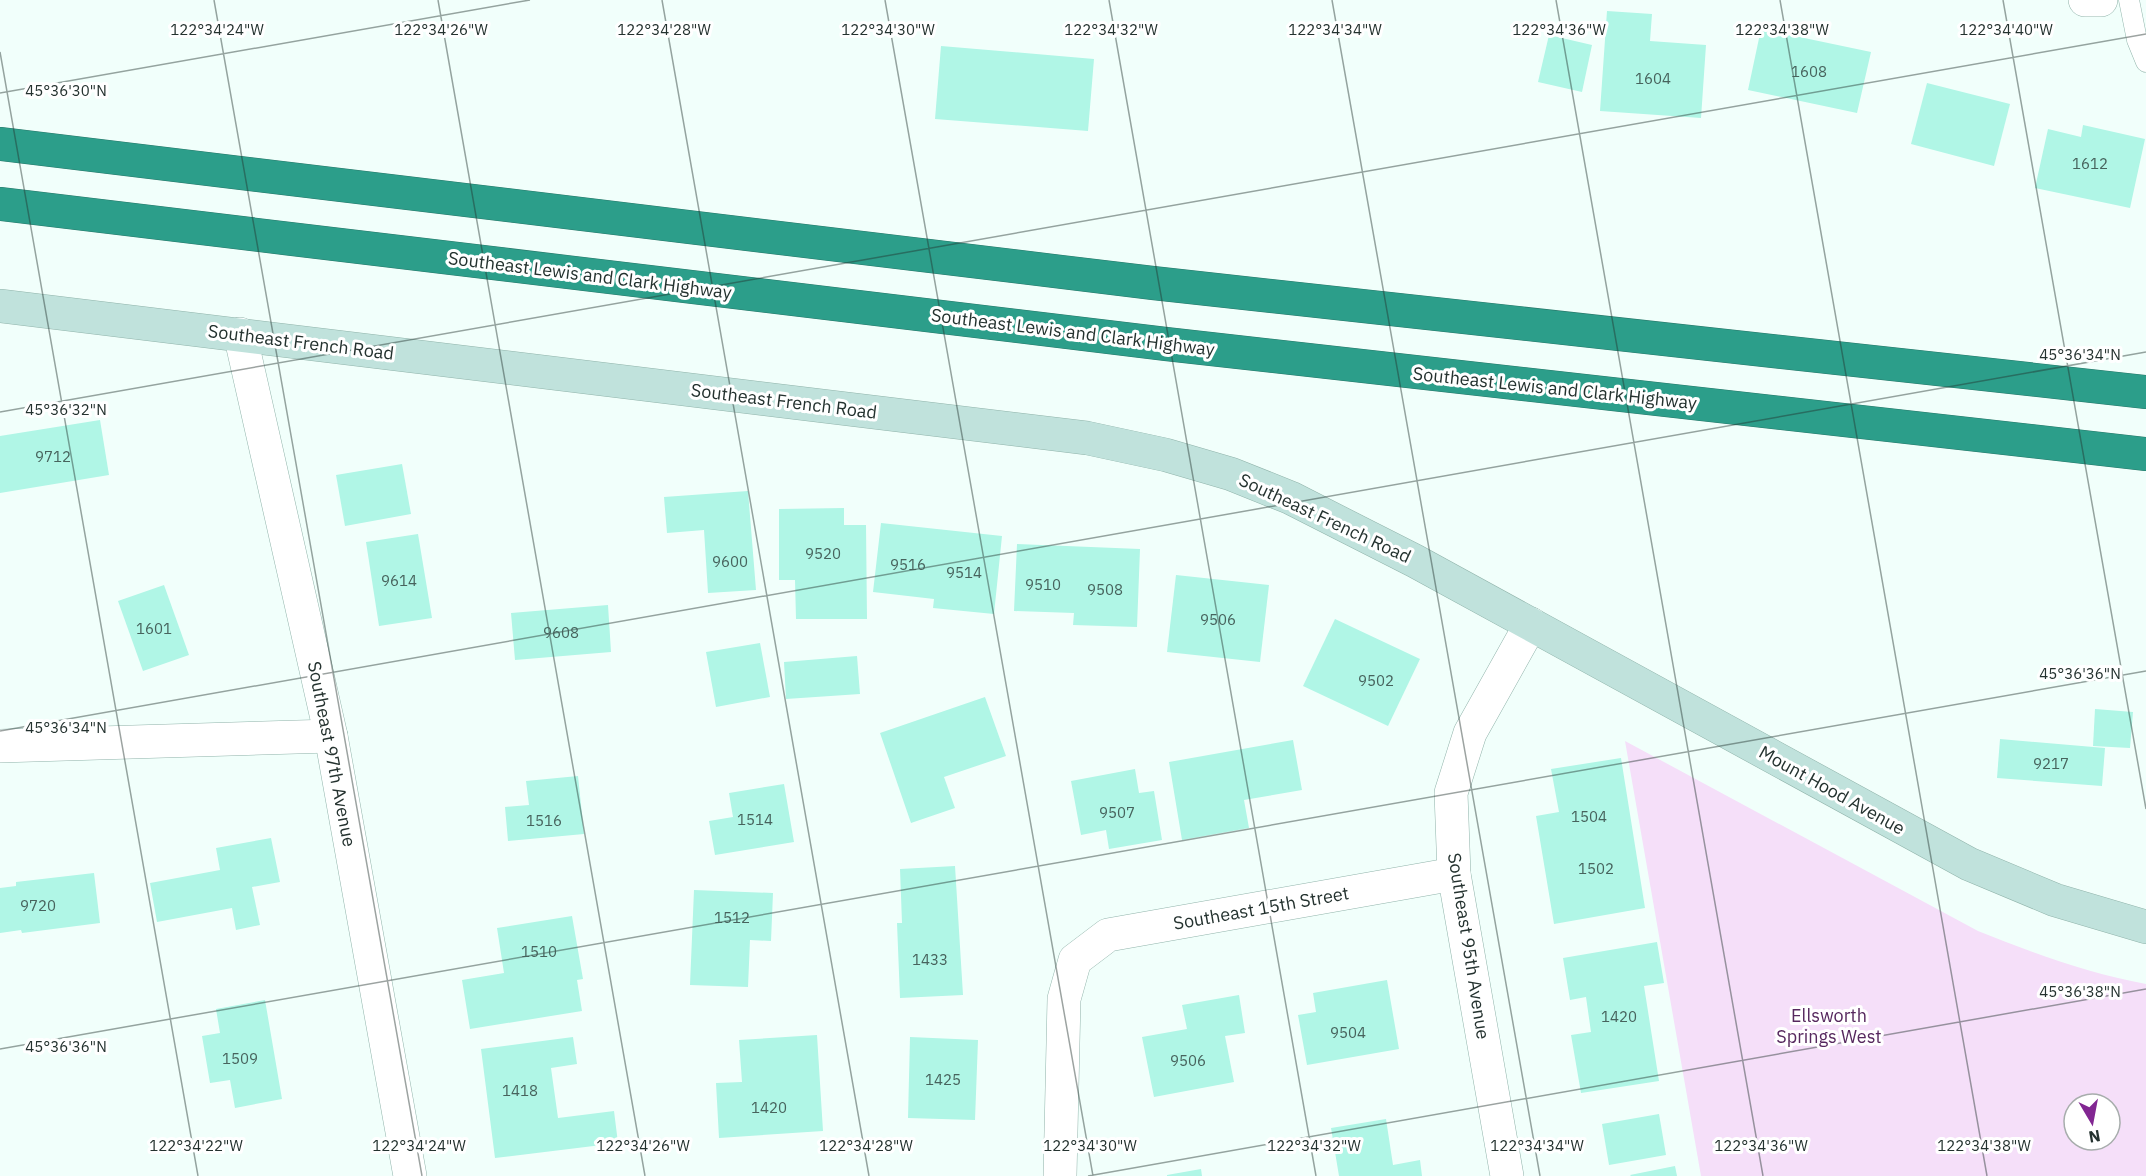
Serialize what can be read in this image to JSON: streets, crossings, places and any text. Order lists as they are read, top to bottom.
{
  "streets": {
    "highway": ["Southeast Lewis and Clark Highway"],
    "street": [
      "Southeast French Road",
      "Southeast 97th Avenue",
      "Mount Hood Avenue",
      "Southeast 15th Street",
      "Southeast 95th Avenue"
    ]
  },
  "crossings": [
    ["Southeast French Road", "Southeast 97th Avenue"],
    ["Southeast French Road", "Mount Hood Avenue"],
    ["Southeast French Road", "Southeast 95th Avenue"],
    ["Mount Hood Avenue", "Southeast 95th Avenue"],
    ["Southeast 15th Street", "Southeast 95th Avenue"]
  ],
  "parks": ["Ellsworth Springs West"],
  "house_numbers": [
    "1608",
    "1604",
    "1612",
    "9712",
    "9520",
    "9600",
    "9516",
    "9514",
    "9614",
    "9510",
    "9508",
    "9506",
    "1601",
    "9608",
    "9502",
    "9217",
    "9507",
    "1504",
    "1514",
    "1516",
    "1502",
    "9720",
    "1512",
    "1510",
    "1433",
    "1420",
    "9504",
    "1509",
    "9506",
    "1425",
    "1418",
    "1420"
  ],
  "north": "bottom",
  "coordinates": [
    "122°34'24\"W",
    "122°34'26\"W",
    "122°34'28\"W",
    "122°34'30\"W",
    "122°34'32\"W",
    "122°34'34\"W",
    "122°34'38\"W",
    "122°34'36\"W",
    "122°34'40\"W",
    "45°36'30\"N",
    "45°36'34\"N",
    "45°36'32\"N",
    "45°36'36\"N",
    "45°36'38\"N",
    "122°34'22\"W"
  ]
}
